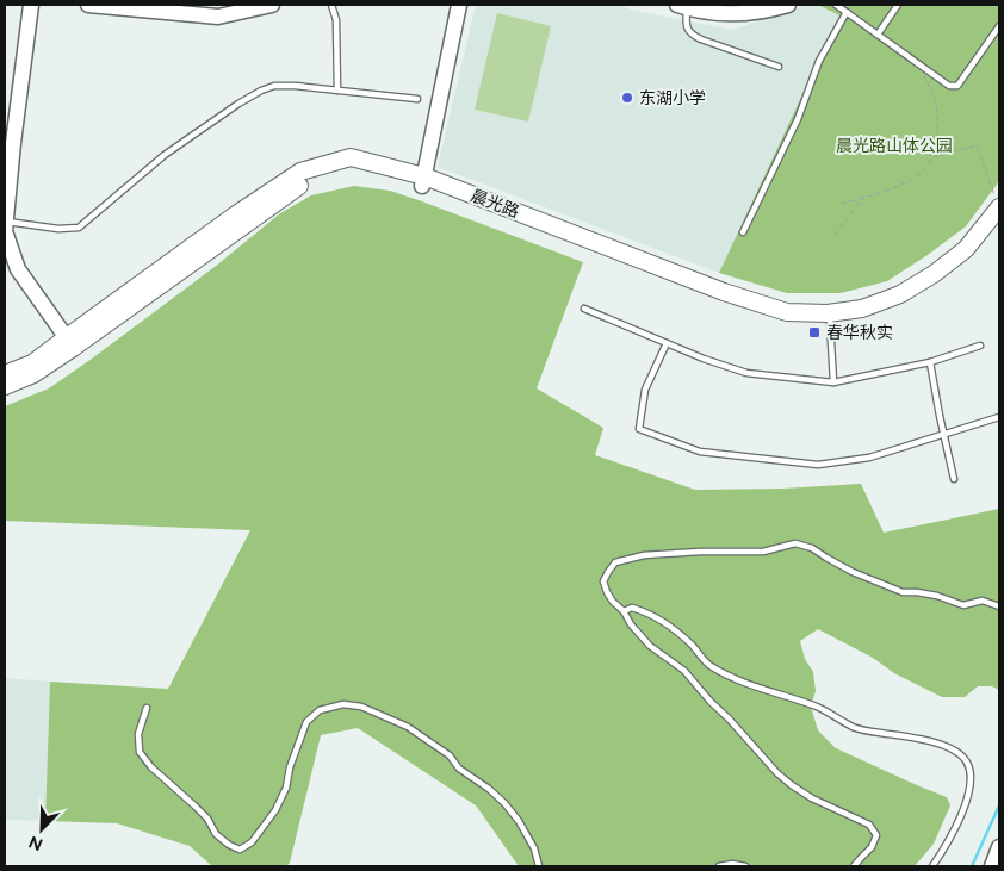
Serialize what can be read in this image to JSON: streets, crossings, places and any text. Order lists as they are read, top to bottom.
{
  "streets": {
    "main road": ["晨光路"]
  },
  "parks": ["晨光路山体公园"],
  "places": {
    "other": ["东湖小学"],
    "transit": ["春华秋实"]
  },
  "north": "bottom left"
}
